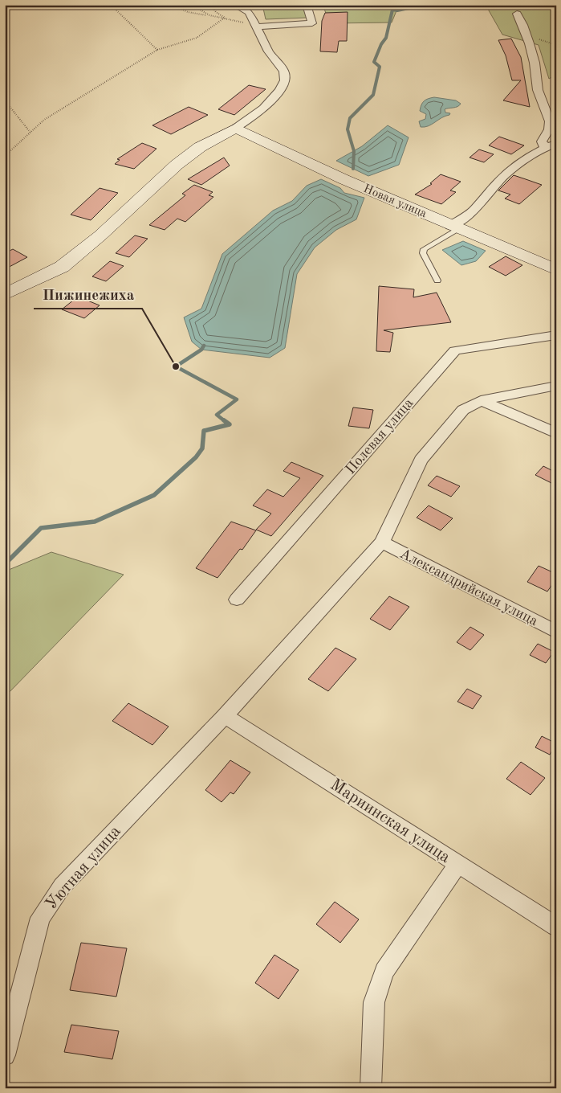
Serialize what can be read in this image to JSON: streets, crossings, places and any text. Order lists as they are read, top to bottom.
{
  "streets": {
    "street": [
      "Новая улица",
      "Полевая улица",
      "Александрийская улица",
      "Мариинская улица",
      "Уютная улица"
    ]
  },
  "crossings": [
    ["Александрийская улица", "Уютная улица"],
    ["Мариинская улица", "Уютная улица"]
  ],
  "places": ["Пижинежиха"]
}
